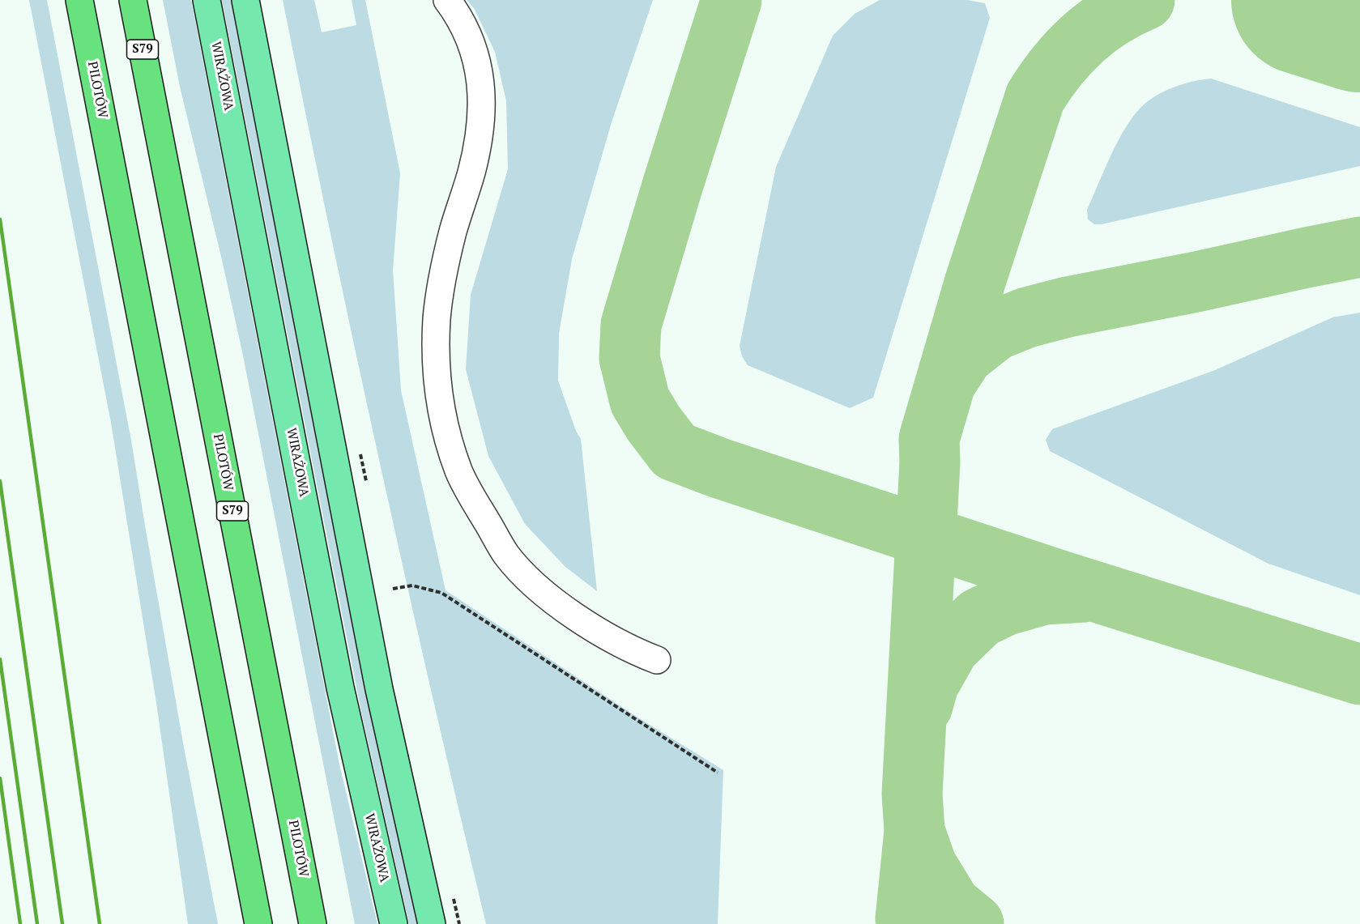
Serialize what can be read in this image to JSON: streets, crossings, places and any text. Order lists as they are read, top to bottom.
{
  "streets": {
    "highway": ["S79", "PILOTÓW"],
    "main road": ["WIRAŻOWA"]
  }
}
